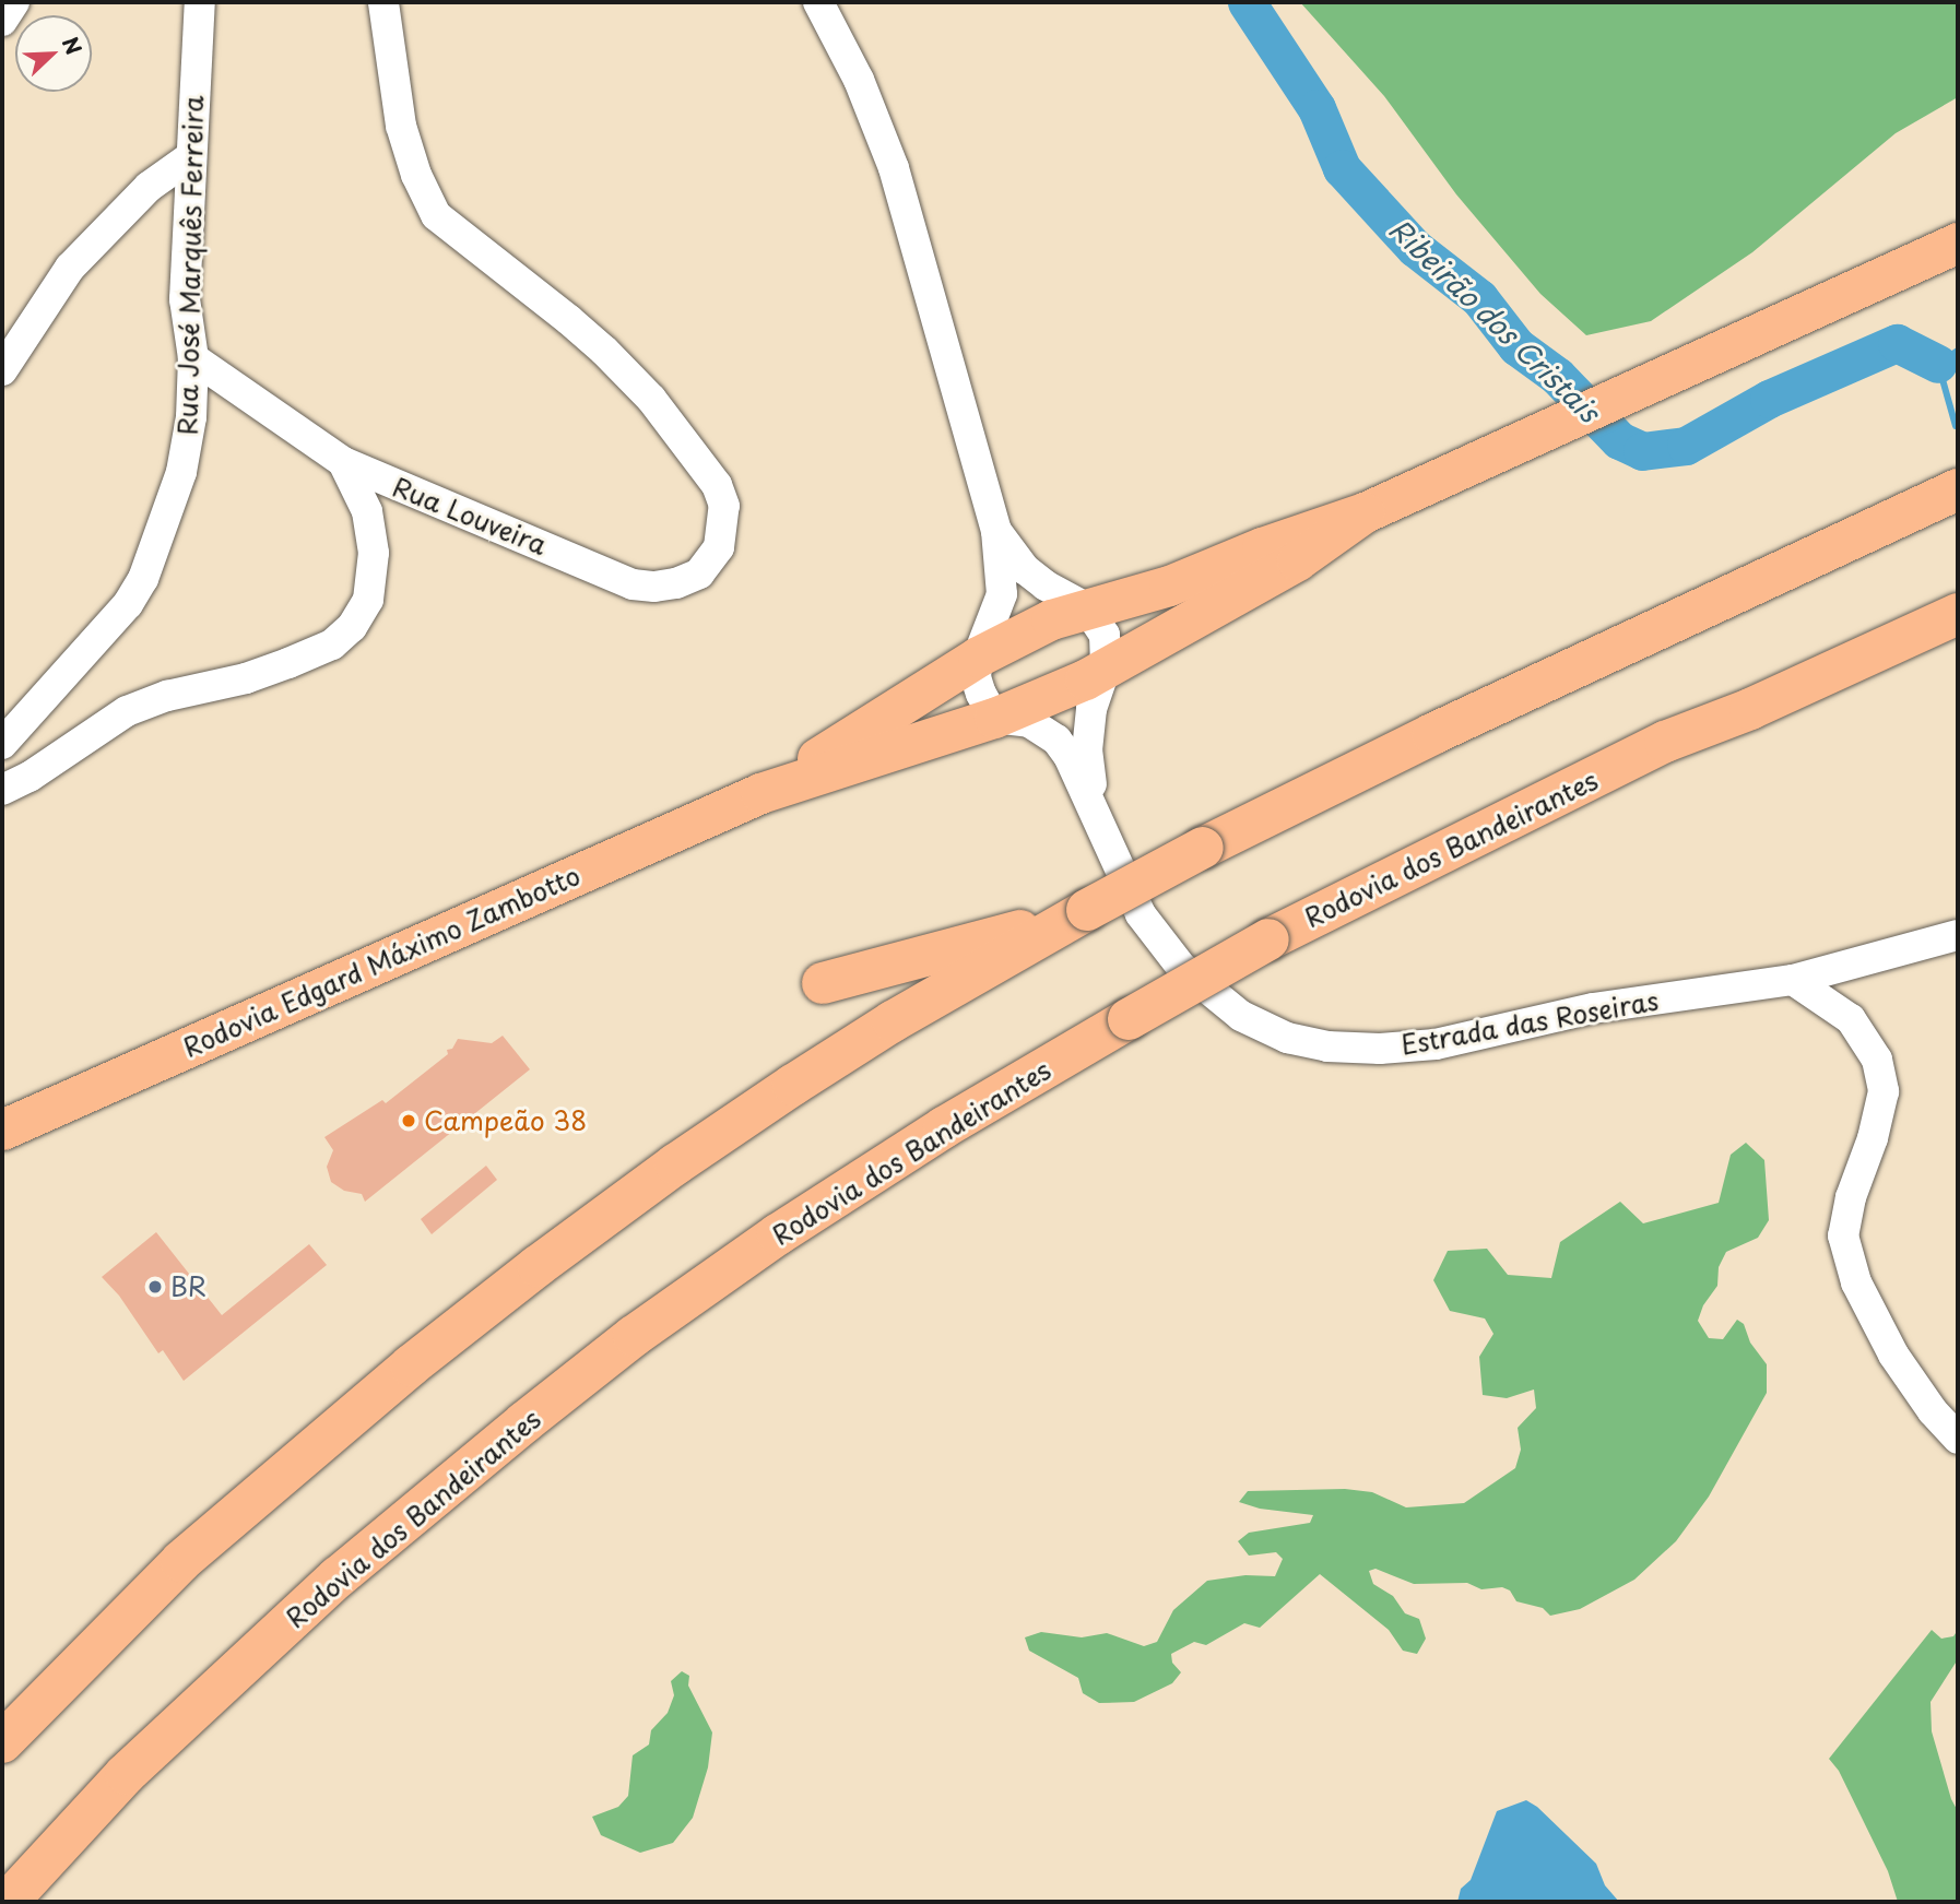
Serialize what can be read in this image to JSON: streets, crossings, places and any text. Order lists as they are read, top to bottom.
{
  "streets": {
    "highway": ["Rodovia dos Bandeirantes"],
    "main road": ["Rodovia Edgard Máximo Zambotto"],
    "street": ["Rua José Marquês Ferreira", "Rua Louveira", "Estrada das Roseiras"]
  },
  "crossings": [
    ["Rua José Marquês Ferreira", "Rua Louveira"],
    ["Rodovia Edgard Máximo Zambotto", "Estrada das Roseiras"]
  ],
  "water": ["Ribeirão dos Cristais"],
  "places": ["Campeão 38", "BR"],
  "north": "top right"
}
